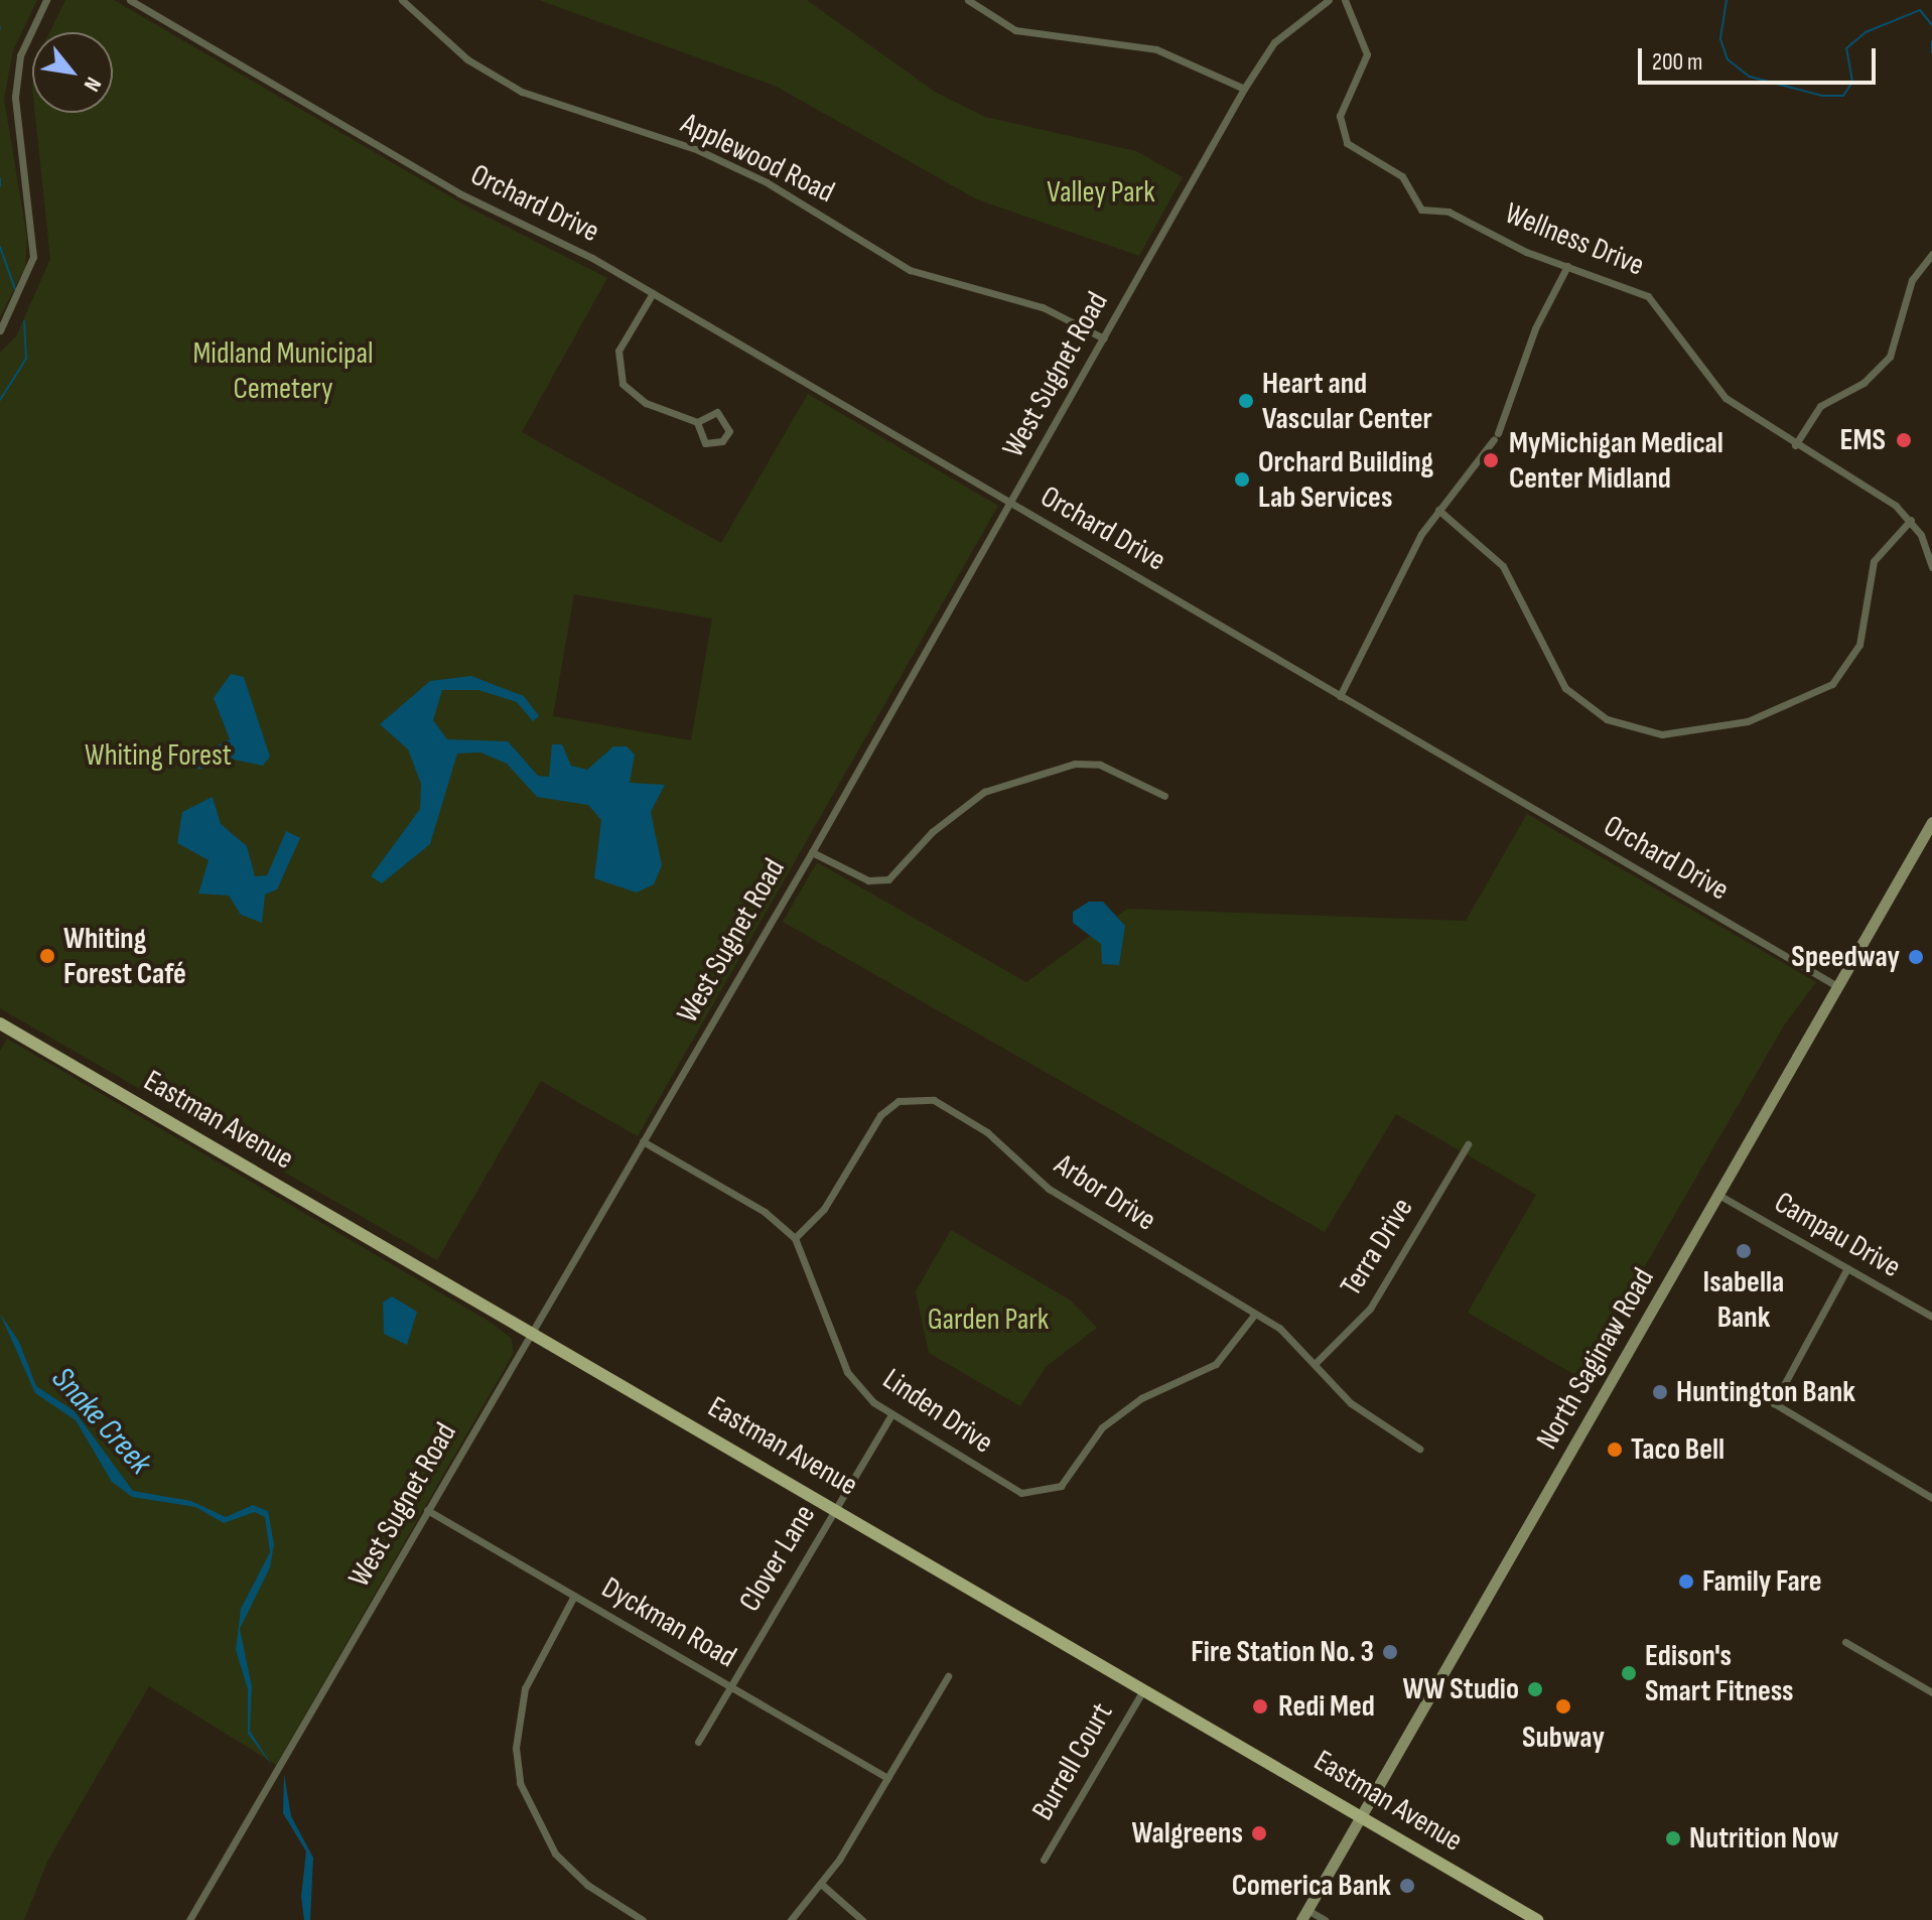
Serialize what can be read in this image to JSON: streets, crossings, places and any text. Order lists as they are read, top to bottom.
{
  "streets": {
    "main road": ["Eastman Avenue", "North Saginaw Road"],
    "street": [
      "Applewood Road",
      "Orchard Drive",
      "Wellness Drive",
      "West Sugnet Road",
      "Arbor Drive",
      "Campau Drive",
      "Terra Drive",
      "Linden Drive",
      "Clover Lane",
      "Dyckman Road",
      "Burrell Court"
    ]
  },
  "crossings": [
    ["Applewood Road", "West Sugnet Road"],
    ["Orchard Drive", "West Sugnet Road"],
    ["Orchard Drive", "North Saginaw Road"],
    ["West Sugnet Road", "Eastman Avenue"],
    ["West Sugnet Road", "Linden Drive"],
    ["West Sugnet Road", "Dyckman Road"],
    ["Eastman Avenue", "North Saginaw Road"],
    ["Eastman Avenue", "Clover Lane"],
    ["Eastman Avenue", "Burrell Court"],
    ["Arbor Drive", "Terra Drive"],
    ["Arbor Drive", "Linden Drive"],
    ["Campau Drive", "North Saginaw Road"],
    ["Linden Drive", "Clover Lane"],
    ["Clover Lane", "Dyckman Road"]
  ],
  "water": ["Snake Creek"],
  "parks": [
    "Valley Park",
    "Midland Municipal Cemetery",
    "Whiting Forest",
    "Garden Park"
  ],
  "places": [
    "Heart and Vascular Center",
    "EMS",
    "MyMichigan Medical Center Midland",
    "Orchard Building Lab Services",
    "Whiting Forest Café",
    "Speedway",
    "Isabella Bank",
    "Huntington Bank",
    "Taco Bell",
    "Family Fare",
    "Fire Station No. 3",
    "Edison's Smart Fitness",
    "WW Studio",
    "Redi Med",
    "Subway",
    "Walgreens",
    "Nutrition Now",
    "Comerica Bank"
  ],
  "scale_bar": "200 m",
  "north": "bottom right"
}
